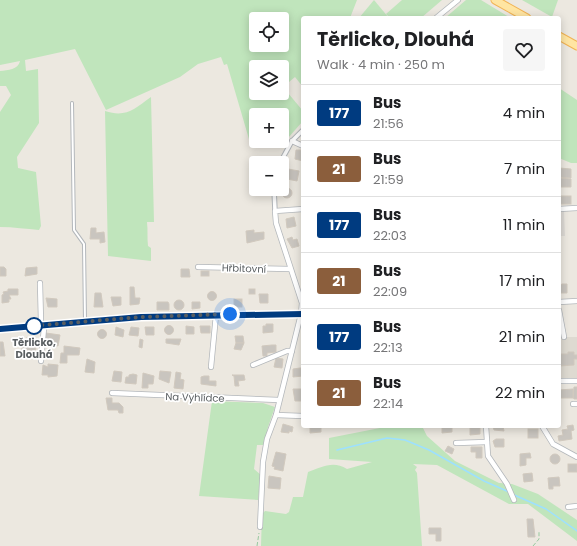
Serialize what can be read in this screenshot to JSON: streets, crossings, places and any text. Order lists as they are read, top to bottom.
{
  "streets": {
    "street": ["Hřbitovní", "Na Vyhlídce"]
  },
  "places": ["Těrlicko, Dlouhá"],
  "lines": ["bus line 177"],
  "page": {
    "map_buttons": ["+", "−"],
    "heading": ["Těrlicko, Dlouhá", "Walk · 4 min · 250 m"],
    "list": [
      {
        "mark": "177",
        "name": "Bus",
        "note": "21:56",
        "value": "4 min"
      },
      {
        "mark": "21",
        "name": "Bus",
        "note": "21:59",
        "value": "7 min"
      },
      {
        "mark": "177",
        "name": "Bus",
        "note": "22:03",
        "value": "11 min"
      },
      {
        "mark": "21",
        "name": "Bus",
        "note": "22:09",
        "value": "17 min"
      },
      {
        "mark": "177",
        "name": "Bus",
        "note": "22:13",
        "value": "21 min"
      },
      {
        "mark": "21",
        "name": "Bus",
        "note": "22:14",
        "value": "22 min"
      }
    ]
  }
}
